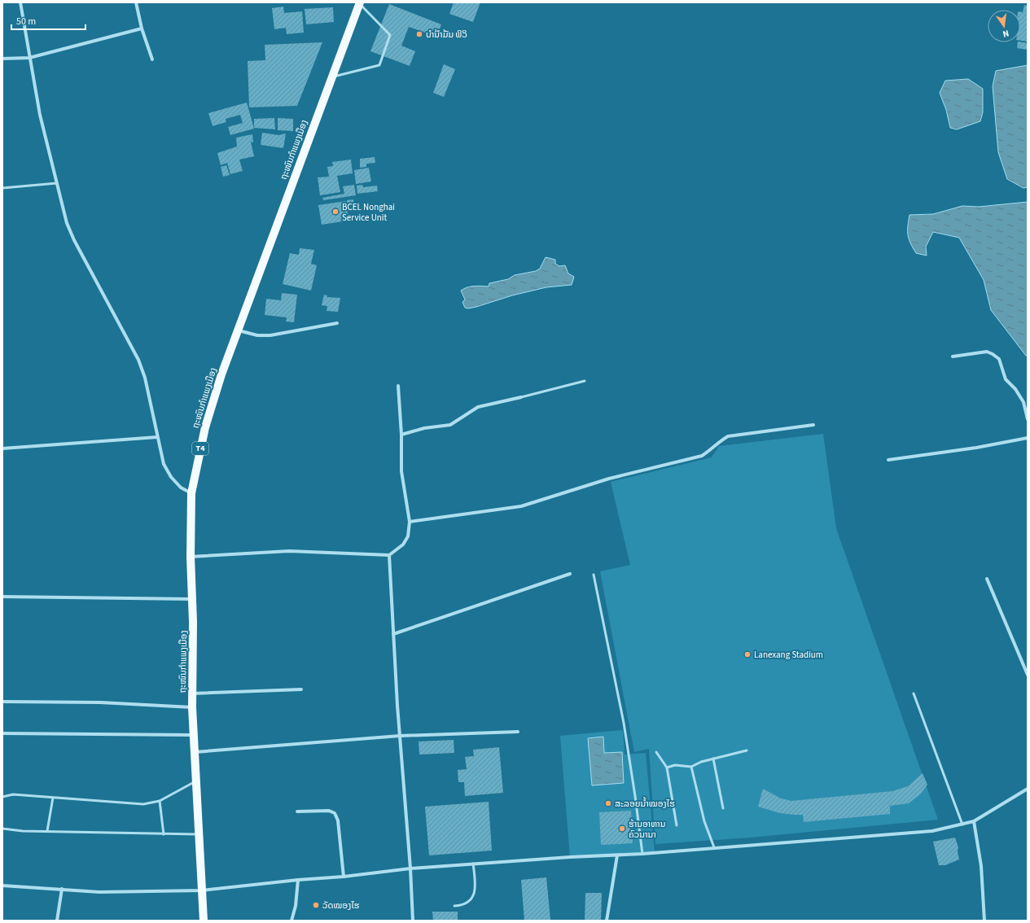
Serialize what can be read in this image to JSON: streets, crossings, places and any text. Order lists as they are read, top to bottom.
{
  "streets": {
    "main road": ["ຖະໜົນກຳແພງເມືອງ", "T4"]
  },
  "places": [
    "ບຳ້ນຳ້ມັນ ພິວິ",
    "BCEL Nonghai Service Unit",
    "Lanexang Stadium",
    "ສະລອຍນ້ຳໝອງໄຮ",
    "ຮ້ານອາຫານ ຄົວນານາ",
    "ວັດໝອງໄຮ"
  ],
  "scale_bar": "50 m",
  "north": "bottom"
}
